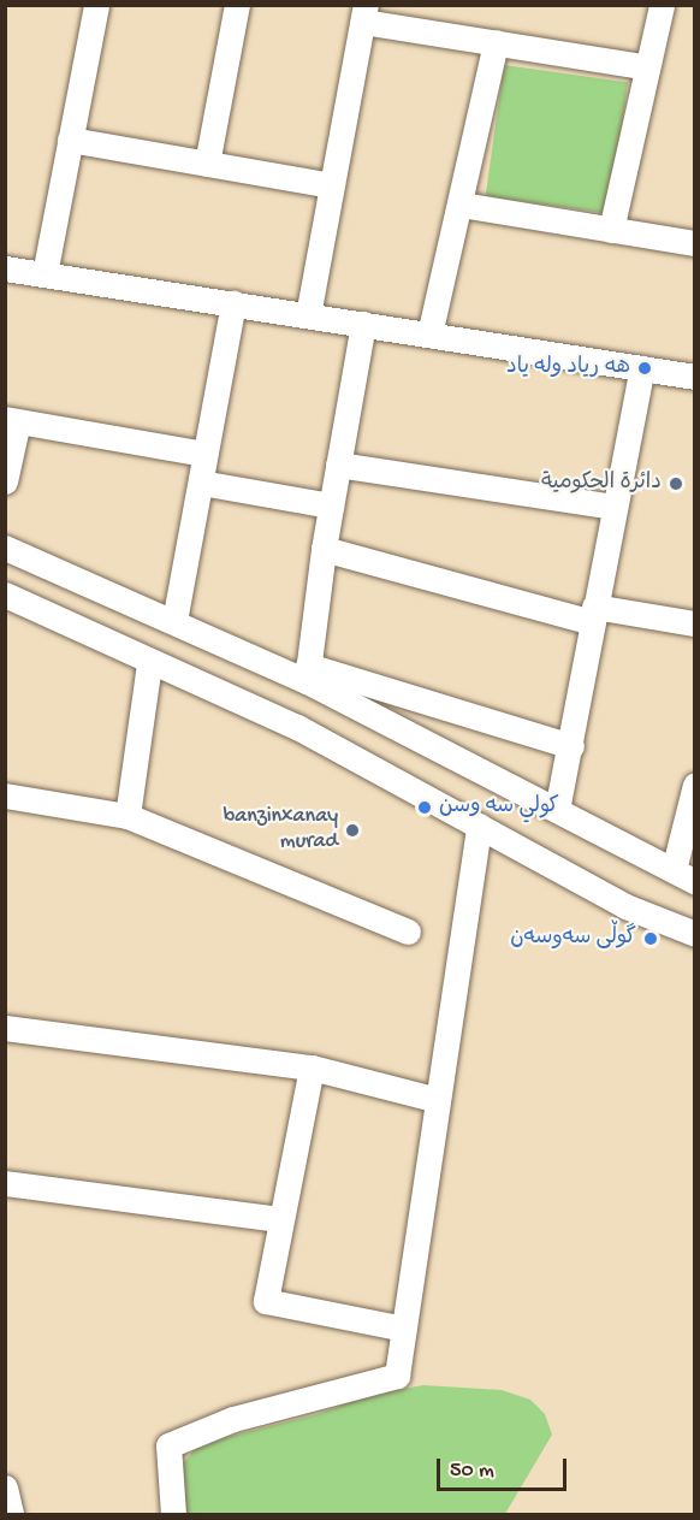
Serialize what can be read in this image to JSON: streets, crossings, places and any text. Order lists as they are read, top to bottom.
{
  "places": [
    "هه رياد وله ياد",
    "دائرة الحكومية",
    "كولي سه وسن",
    "banzinxanay murad",
    "گوڵی سەوسەن"
  ],
  "scale_bar": "50 m"
}
